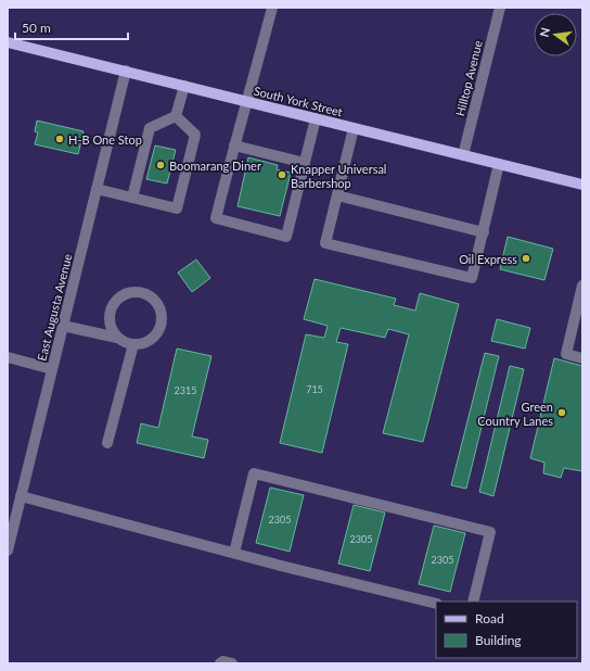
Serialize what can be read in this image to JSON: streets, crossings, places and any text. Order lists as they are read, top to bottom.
{
  "streets": {
    "main road": ["South York Street"],
    "street": ["Hilltop Avenue", "East Augusta Avenue"]
  },
  "crossings": [
    ["Hilltop Avenue", "South York Street"],
    ["South York Street", "East Augusta Avenue"]
  ],
  "places": [
    "H-B One Stop",
    "Boomarang Diner",
    "Knapper Universal Barbershop",
    "Oil Express",
    "Green Country Lanes"
  ],
  "house_numbers": [
    "715",
    "2315",
    "2305",
    "2305",
    "2305"
  ],
  "legend": ["Road", "Building"],
  "scale_bar": "50 m",
  "north": "left"
}
